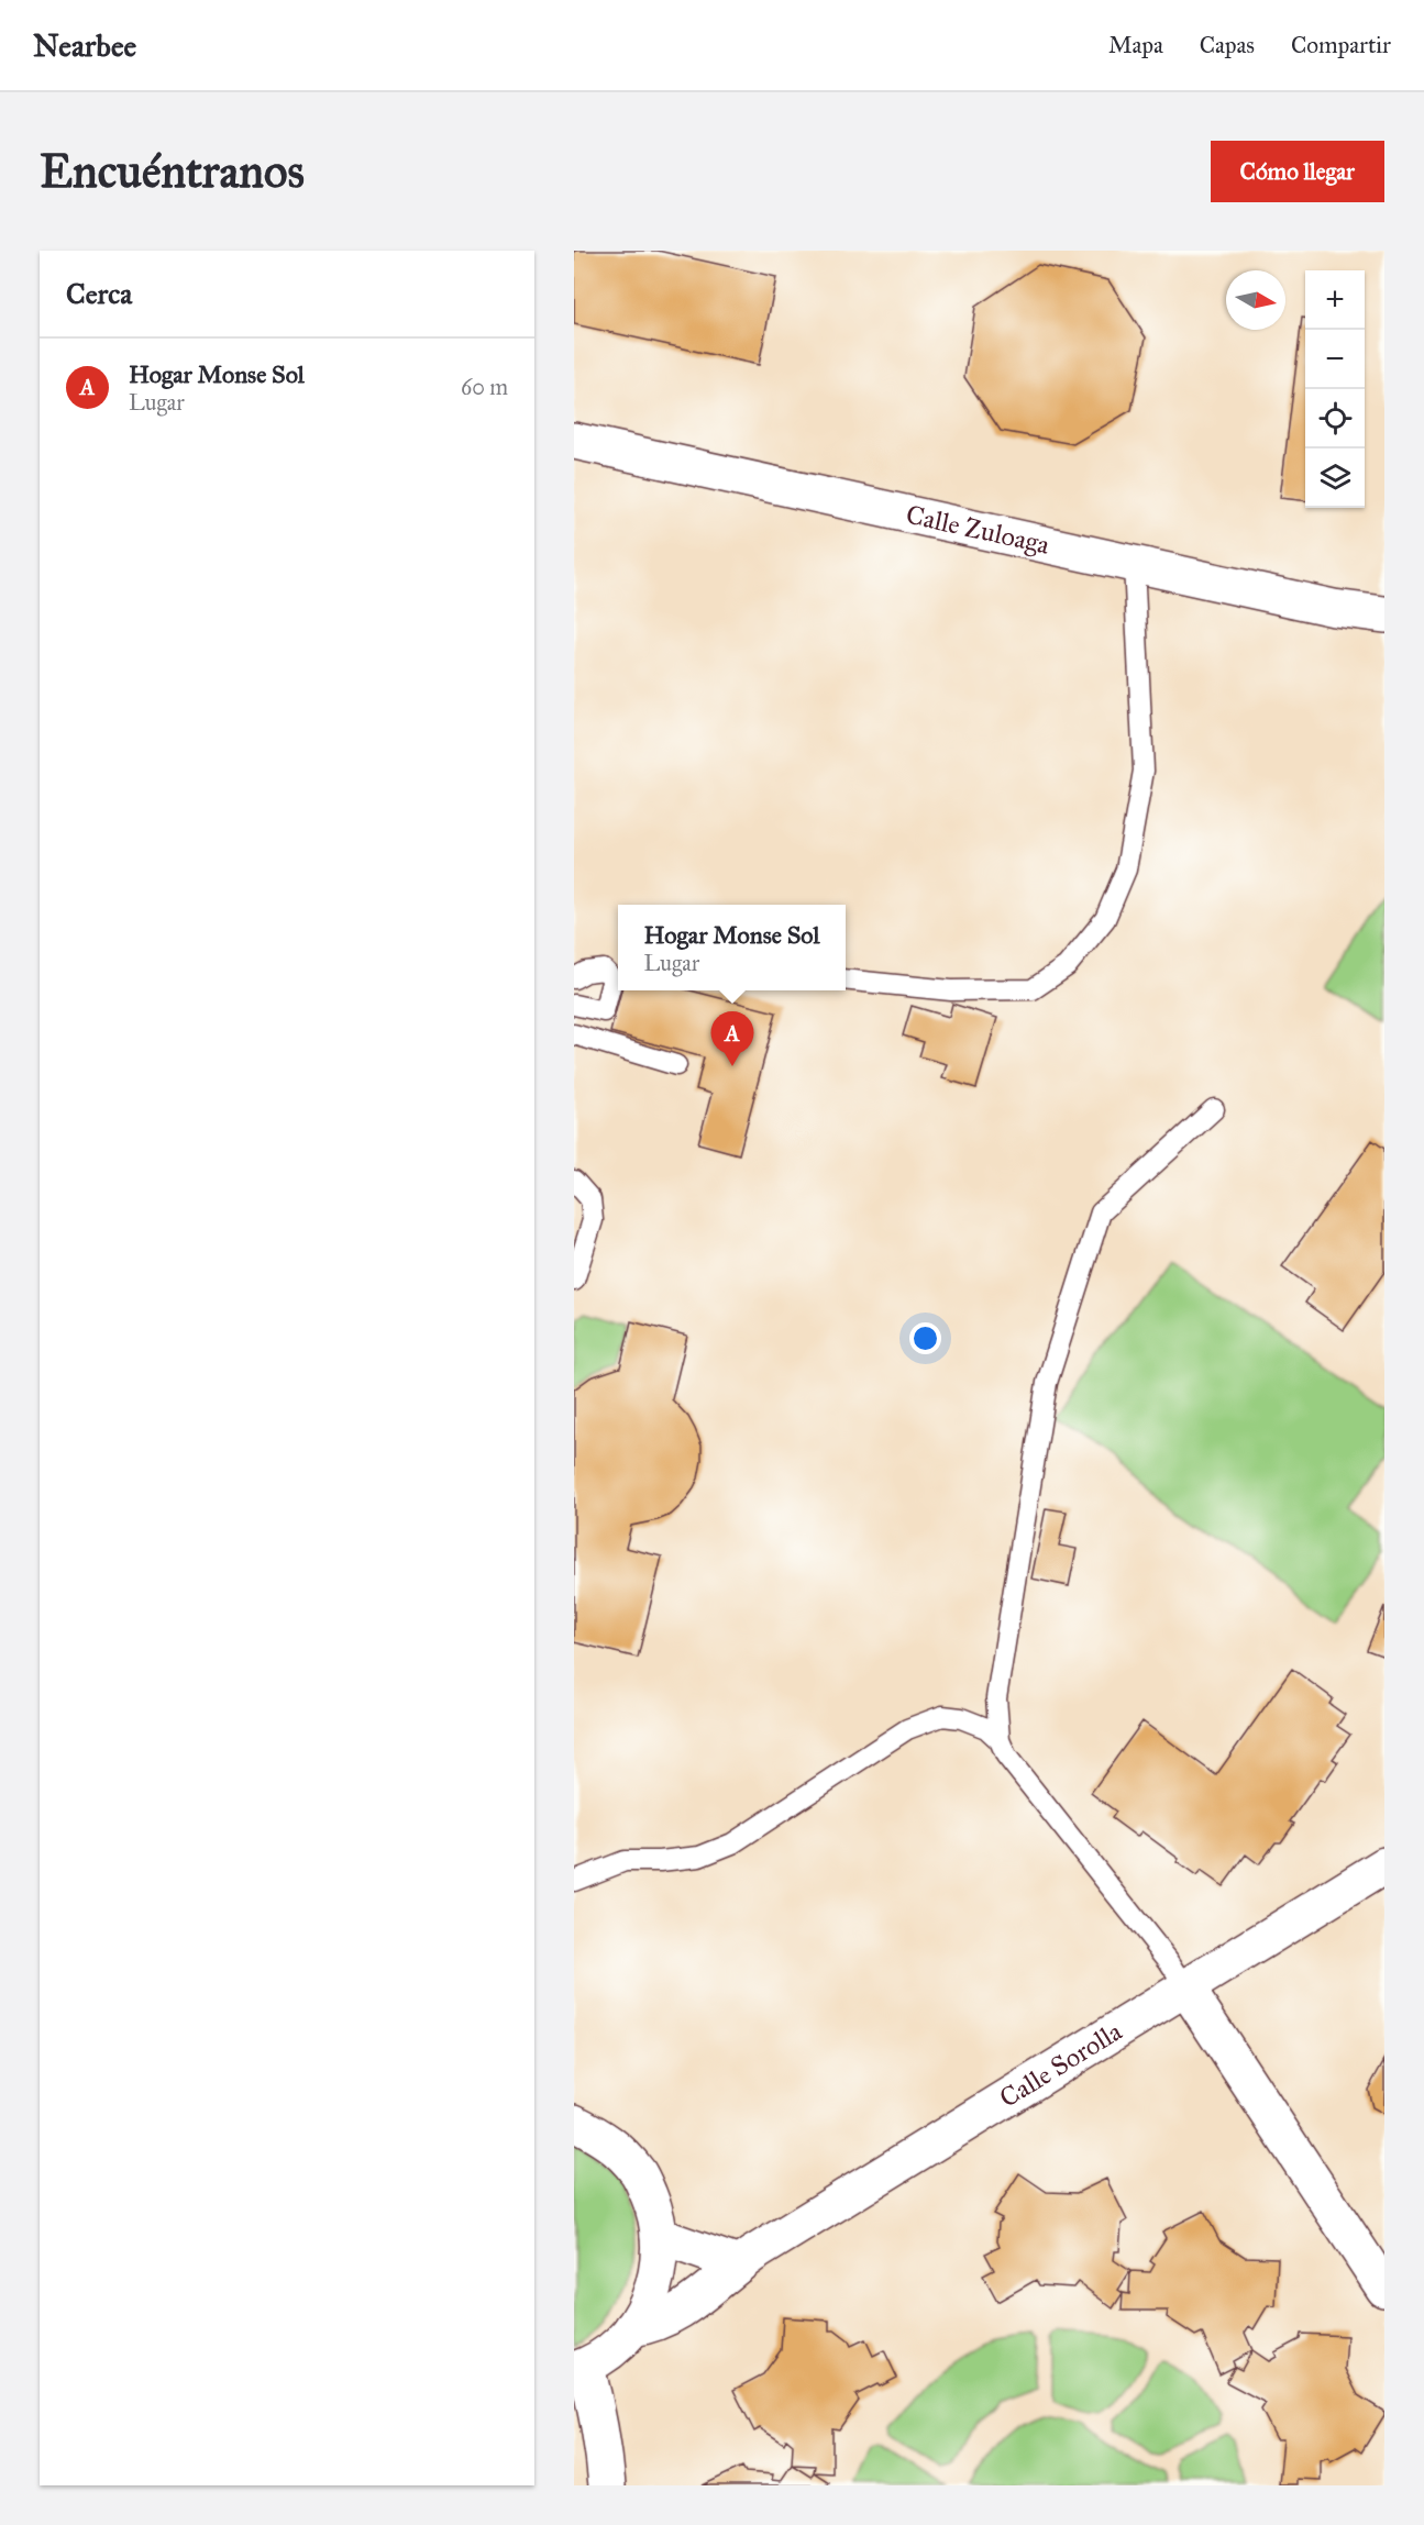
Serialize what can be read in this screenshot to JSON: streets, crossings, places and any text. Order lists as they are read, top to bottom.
{
  "streets": {
    "street": ["Calle Zuloaga", "Calle Sorolla"]
  },
  "north": "right",
  "page": {
    "header": "Nearbee",
    "nav": ["Mapa", "Capas", "Compartir"],
    "buttons": "Cómo llegar",
    "title": "Encuéntranos",
    "heading": "Cerca",
    "map_buttons": ["+", "−"],
    "list": [
      {
        "mark": "A",
        "name": "Hogar Monse Sol",
        "note": "Lugar",
        "value": "60 m"
      }
    ],
    "popup": ["Hogar Monse Sol", "Lugar"],
    "pins": "A"
  }
}
